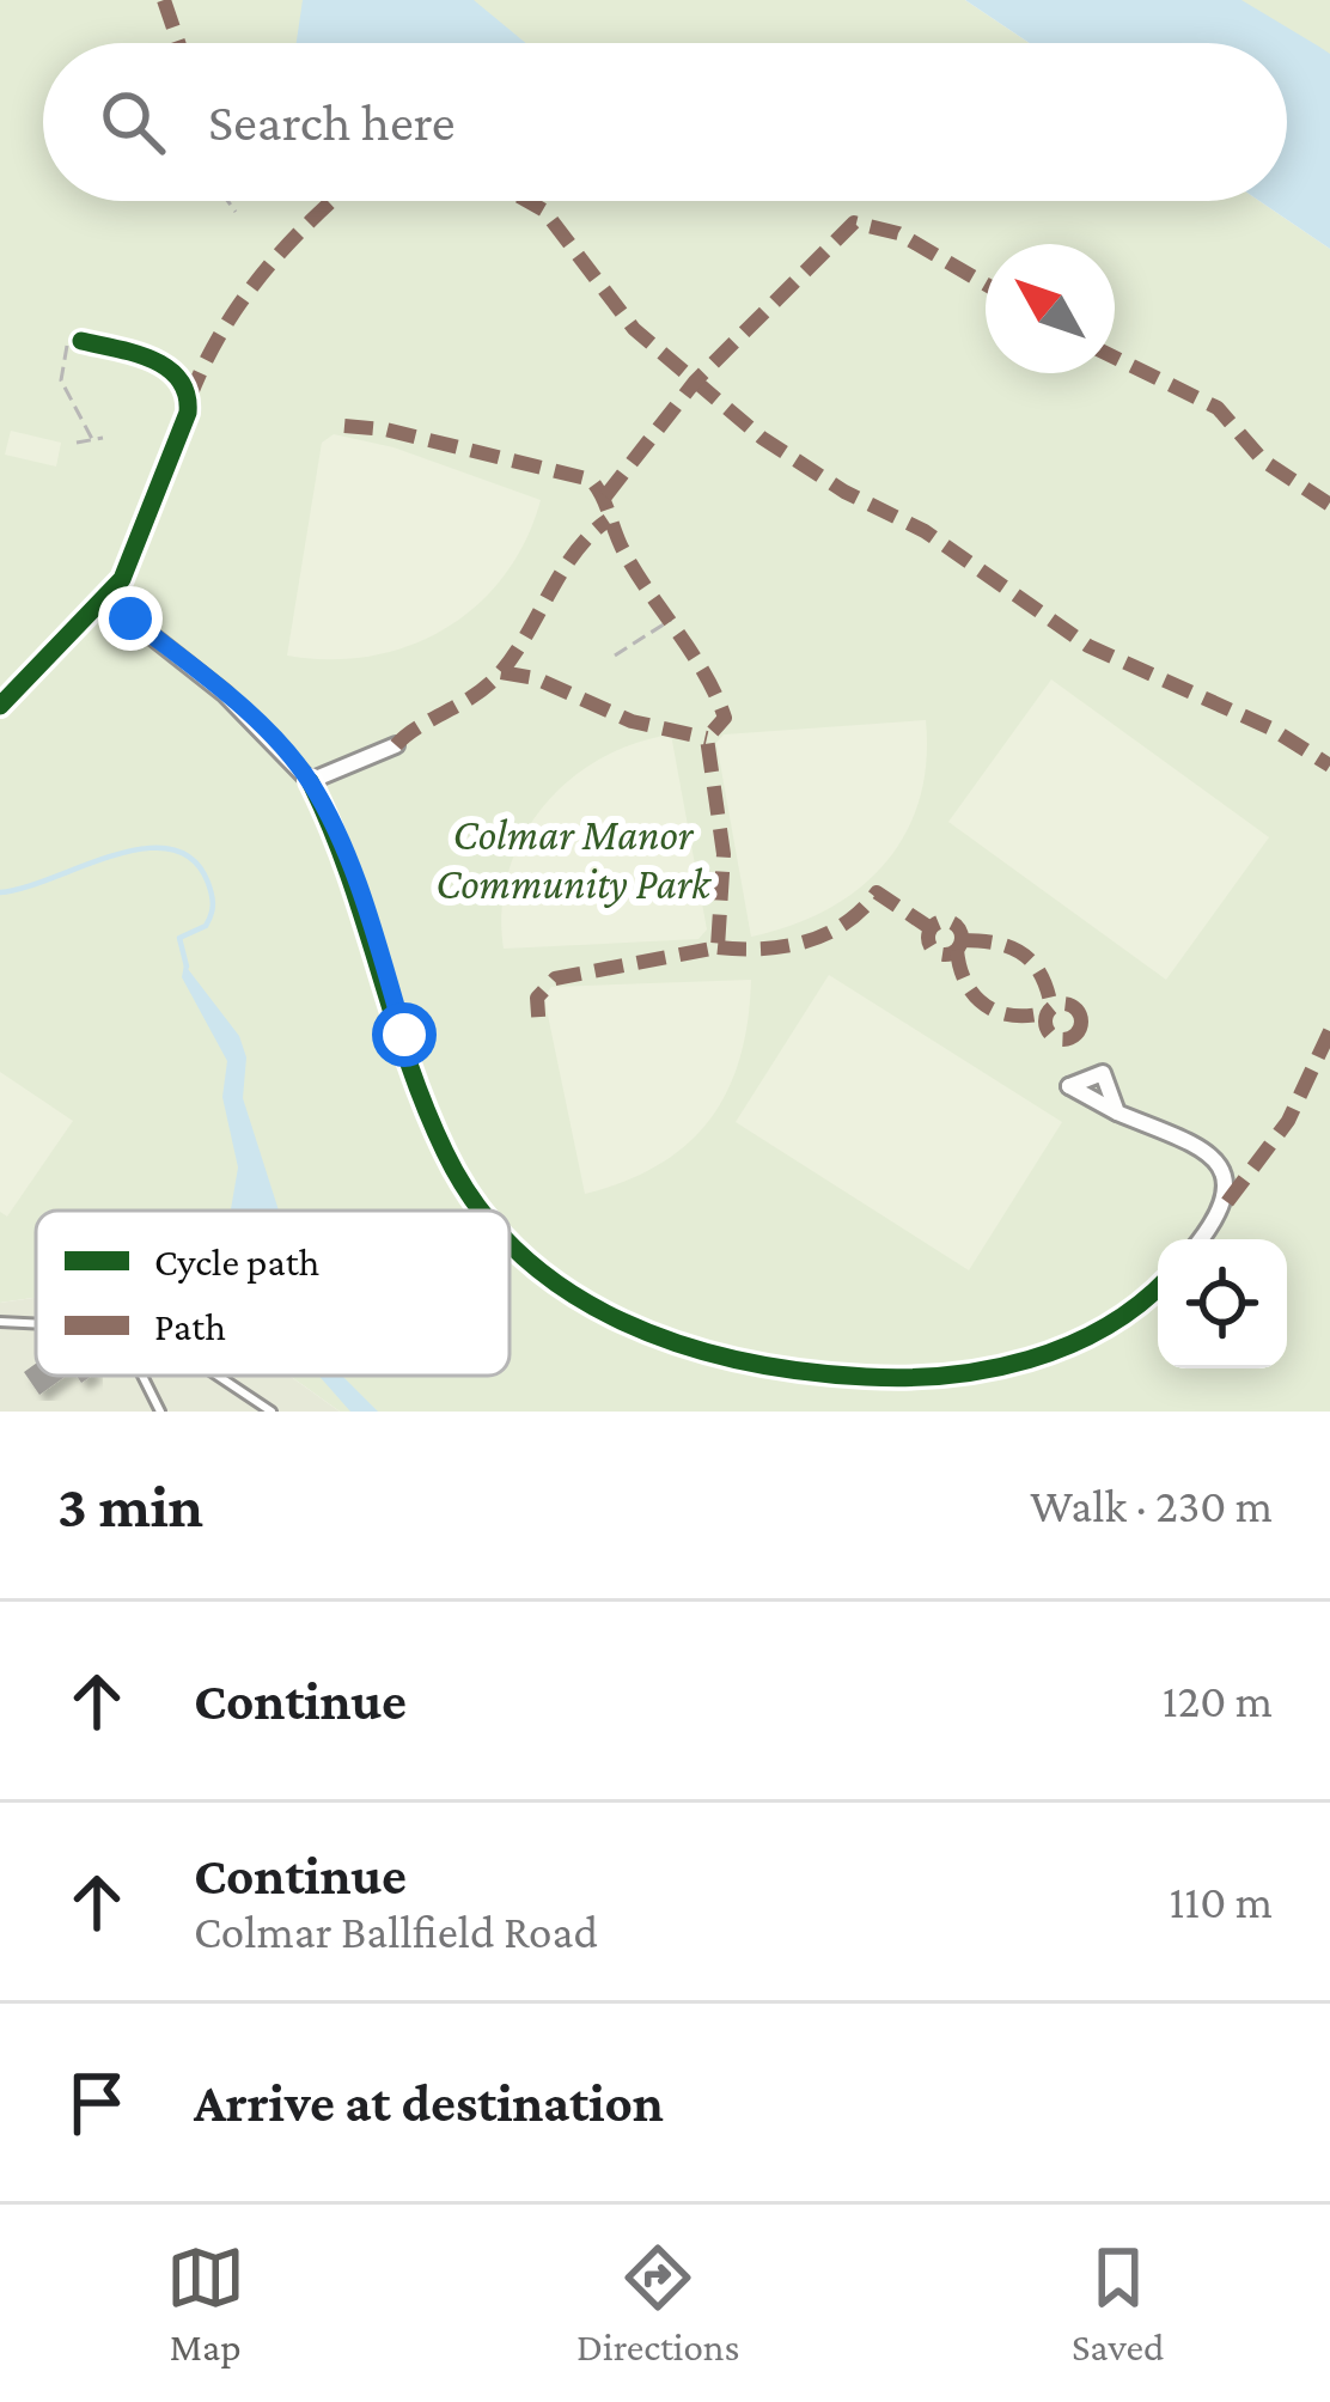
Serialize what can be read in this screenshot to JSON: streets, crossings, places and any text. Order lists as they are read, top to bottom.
{
  "parks": ["Colmar Manor Community Park"],
  "legend": ["Cycle path", "Path"],
  "north": "top left",
  "page": {
    "search": "Search here",
    "heading": ["3 min", "Walk · 230 m"],
    "list": [
      ["Continue", "120 m"],
      ["Continue", "Colmar Ballfield Road", "110 m"],
      "Arrive at destination"
    ],
    "nav": ["Map", "Directions", "Saved"]
  }
}
